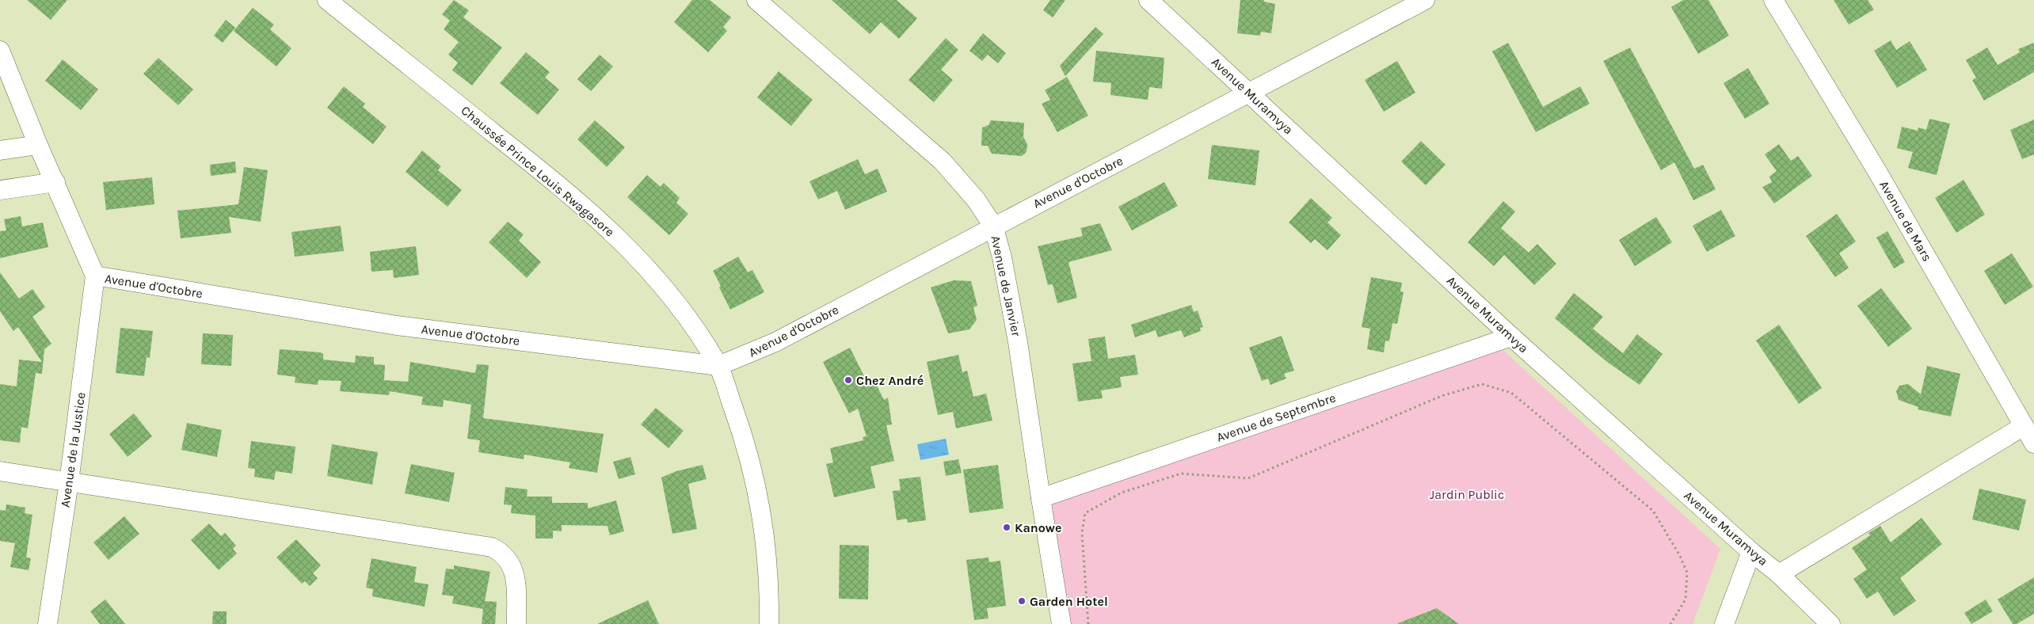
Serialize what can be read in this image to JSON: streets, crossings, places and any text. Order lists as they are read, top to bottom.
{
  "streets": {
    "street": [
      "Avenue Muramvya",
      "Chaussée Prince Louis Rwagasore",
      "Avenue d'Octobre",
      "Avenue de Mars",
      "Avenue de Janvier",
      "Avenue de Septembre",
      "Avenue de la Justice"
    ]
  },
  "crossings": [
    ["Avenue Muramvya", "Avenue d'Octobre"],
    ["Avenue Muramvya", "Avenue de Septembre"],
    ["Chaussée Prince Louis Rwagasore", "Avenue d'Octobre"],
    ["Avenue d'Octobre", "Avenue de Janvier"],
    ["Avenue d'Octobre", "Avenue de la Justice"],
    ["Avenue de Janvier", "Avenue de Septembre"]
  ],
  "parks": ["Jardin Public"],
  "places": ["Chez André", "Kanowe", "Garden Hotel"]
}
